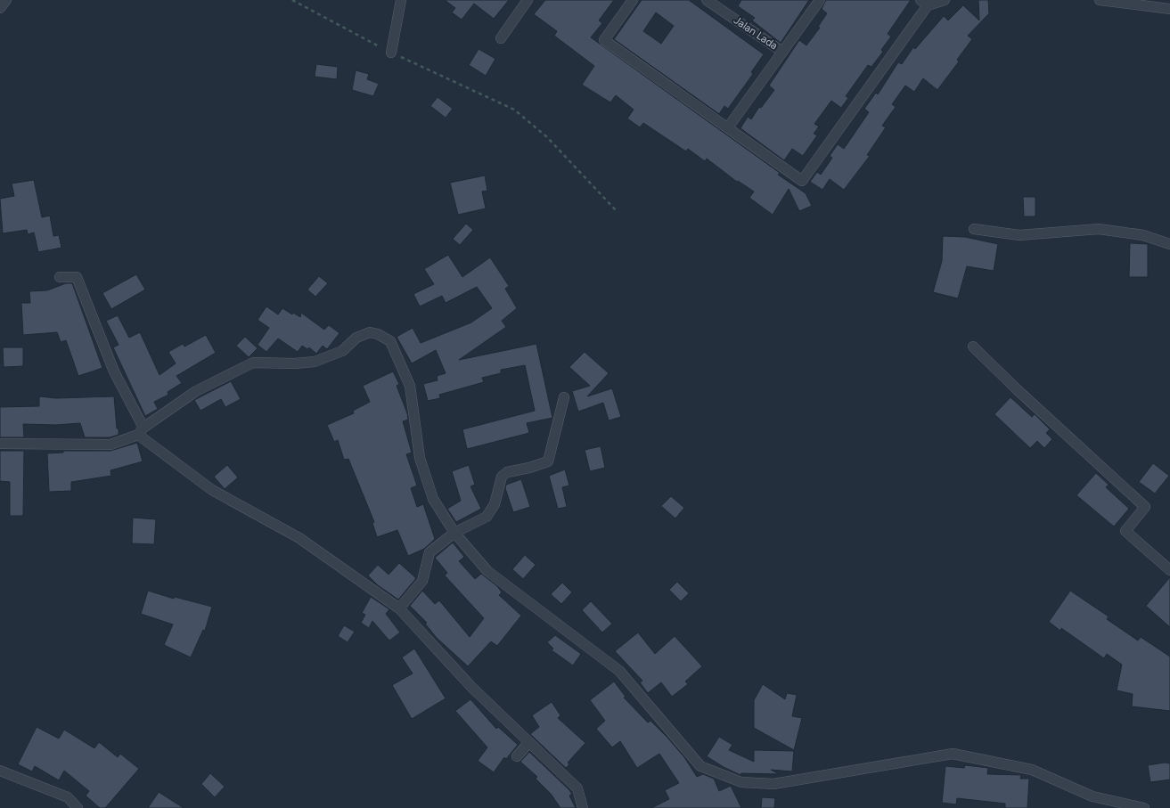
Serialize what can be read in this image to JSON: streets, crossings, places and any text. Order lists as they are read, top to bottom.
{
  "streets": {
    "street": ["Jalan Lada"]
  }
}
